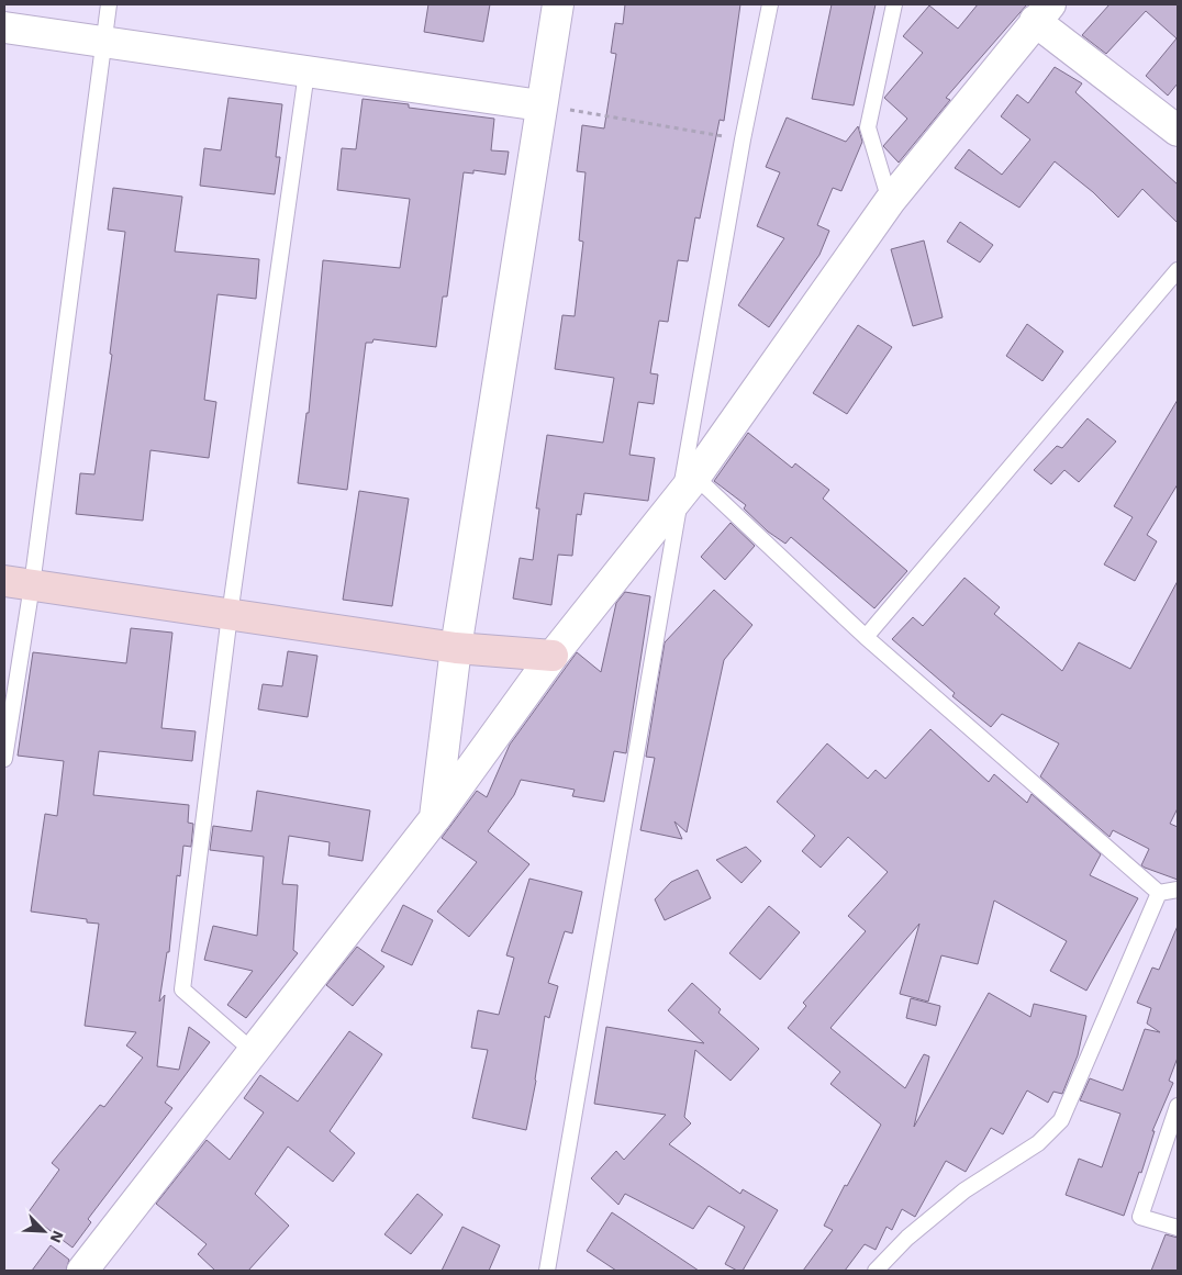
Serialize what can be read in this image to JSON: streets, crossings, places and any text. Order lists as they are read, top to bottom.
{
  "north": "bottom right"
}
